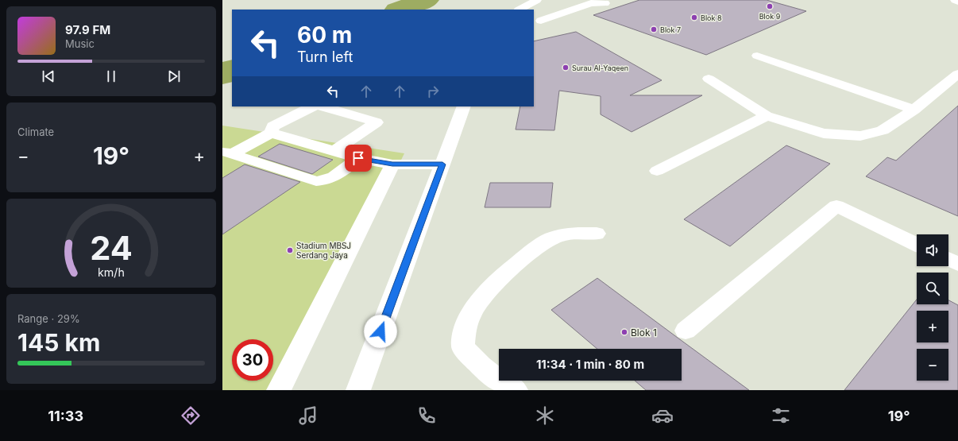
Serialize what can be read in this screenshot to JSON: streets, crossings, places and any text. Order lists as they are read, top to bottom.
{
  "places": [
    "Blok 9",
    "Blok 8",
    "Blok 7",
    "Surau Al-Yaqeen",
    "Stadium MBSJ Serdang Jaya",
    "Blok 1"
  ],
  "page": {
    "turn": ["60 m", "Turn left"],
    "song": ["97.9 FM", "Music"],
    "tile": [
      "Climate",
      ["Range · 29%", "145 km"]
    ],
    "heat": ["−", "19°", "+"],
    "map_buttons": ["+", "−"],
    "limit": "30",
    "trip": "11:34 · 1 min · 80 m",
    "tabs": ["11:33", "19°"],
    "gauge": ["24", "km/h"]
  }
}
